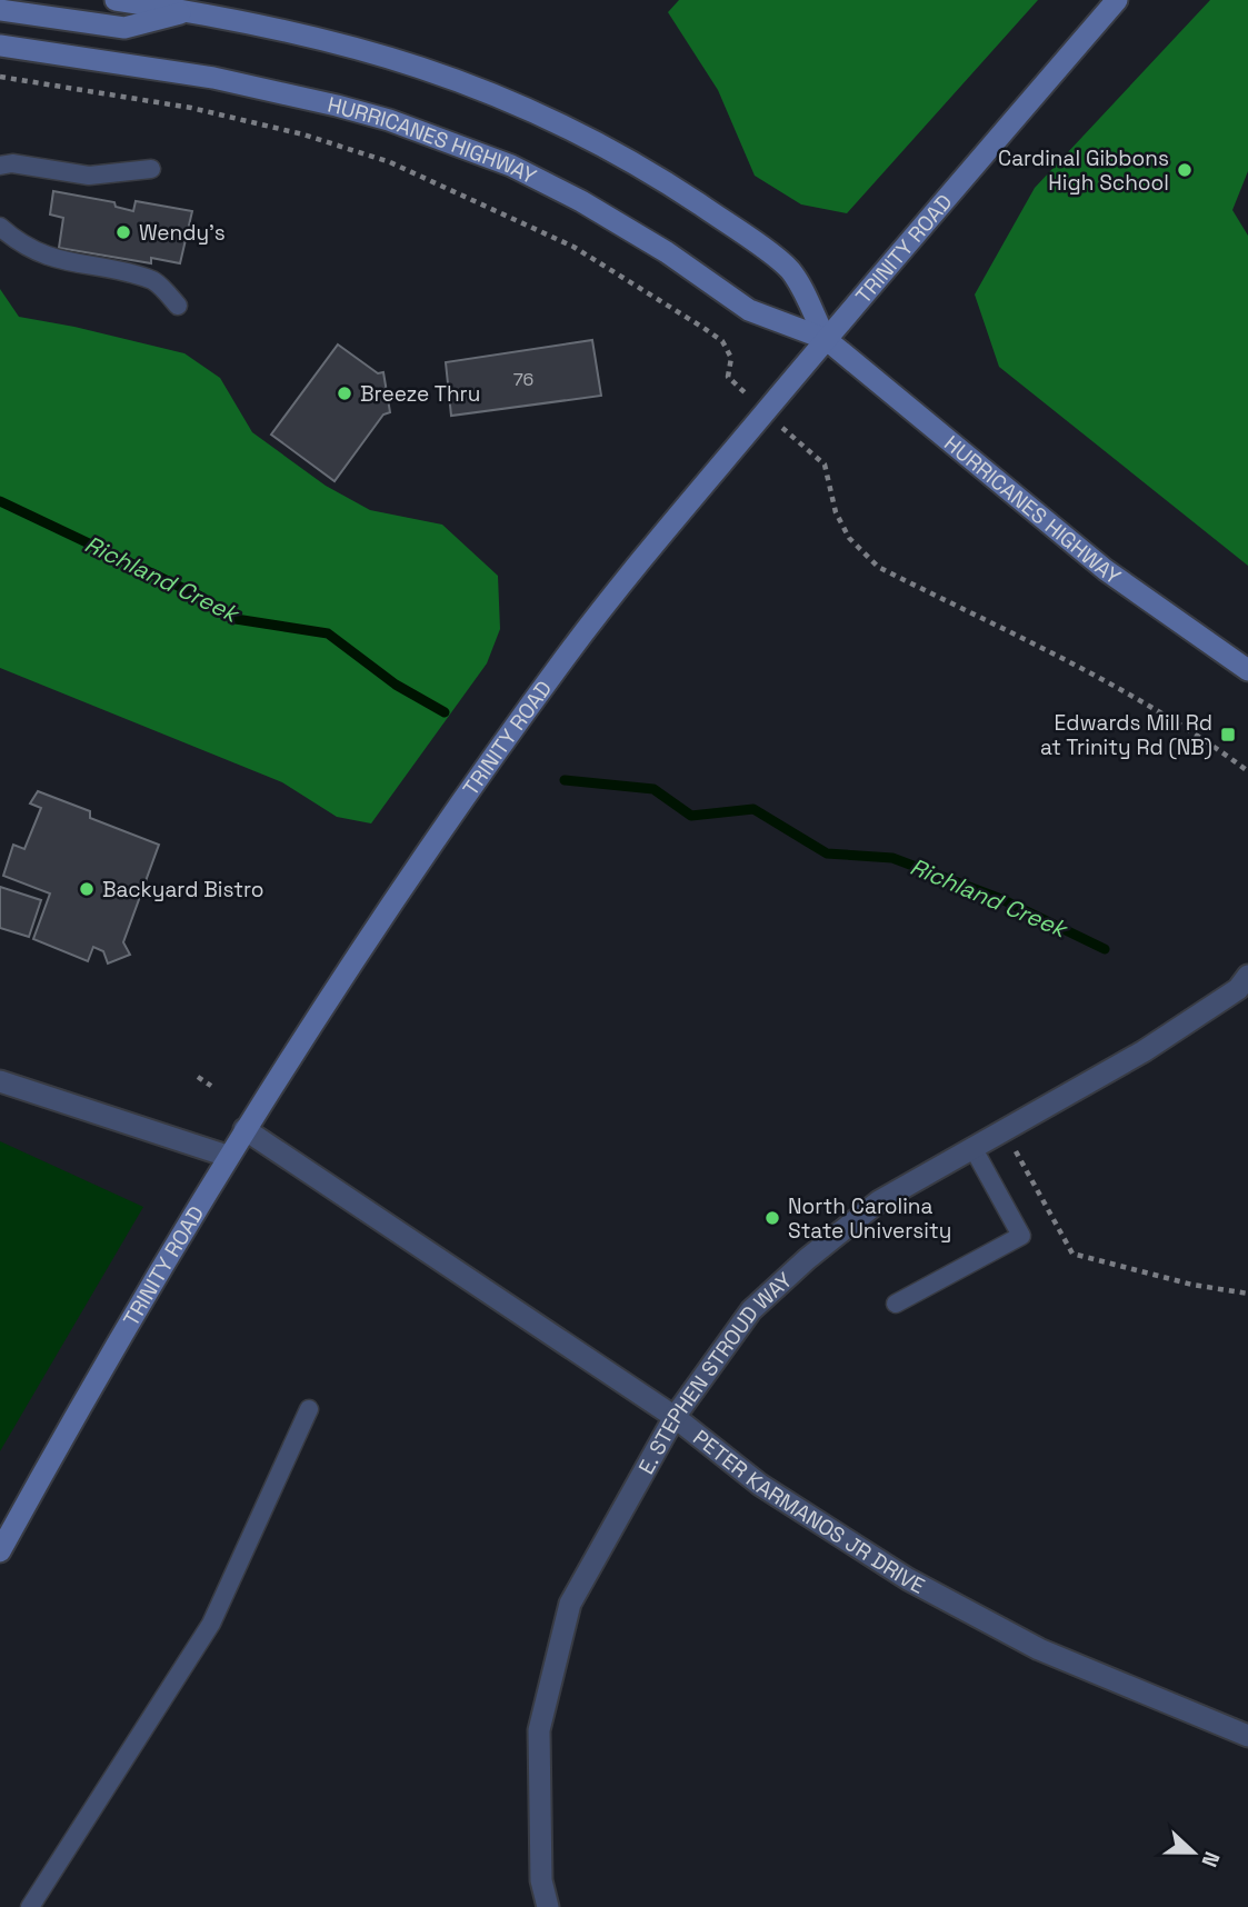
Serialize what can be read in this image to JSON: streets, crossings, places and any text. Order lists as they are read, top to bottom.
{
  "streets": {
    "main road": ["HURRICANES HIGHWAY", "TRINITY ROAD"],
    "street": ["E. STEPHEN STROUD WAY", "PETER KARMANOS JR DRIVE"]
  },
  "crossings": [
    ["HURRICANES HIGHWAY", "TRINITY ROAD"],
    ["TRINITY ROAD", "PETER KARMANOS JR DRIVE"],
    ["E. STEPHEN STROUD WAY", "PETER KARMANOS JR DRIVE"]
  ],
  "water": ["Richland Creek"],
  "places": {
    "other": [
      "Cardinal Gibbons High School",
      "Wendy's",
      "Breeze Thru",
      "Backyard Bistro",
      "North Carolina State University"
    ],
    "transit": ["Edwards Mill Rd at Trinity Rd (NB)"]
  },
  "house_numbers": ["76"],
  "north": "right"
}
